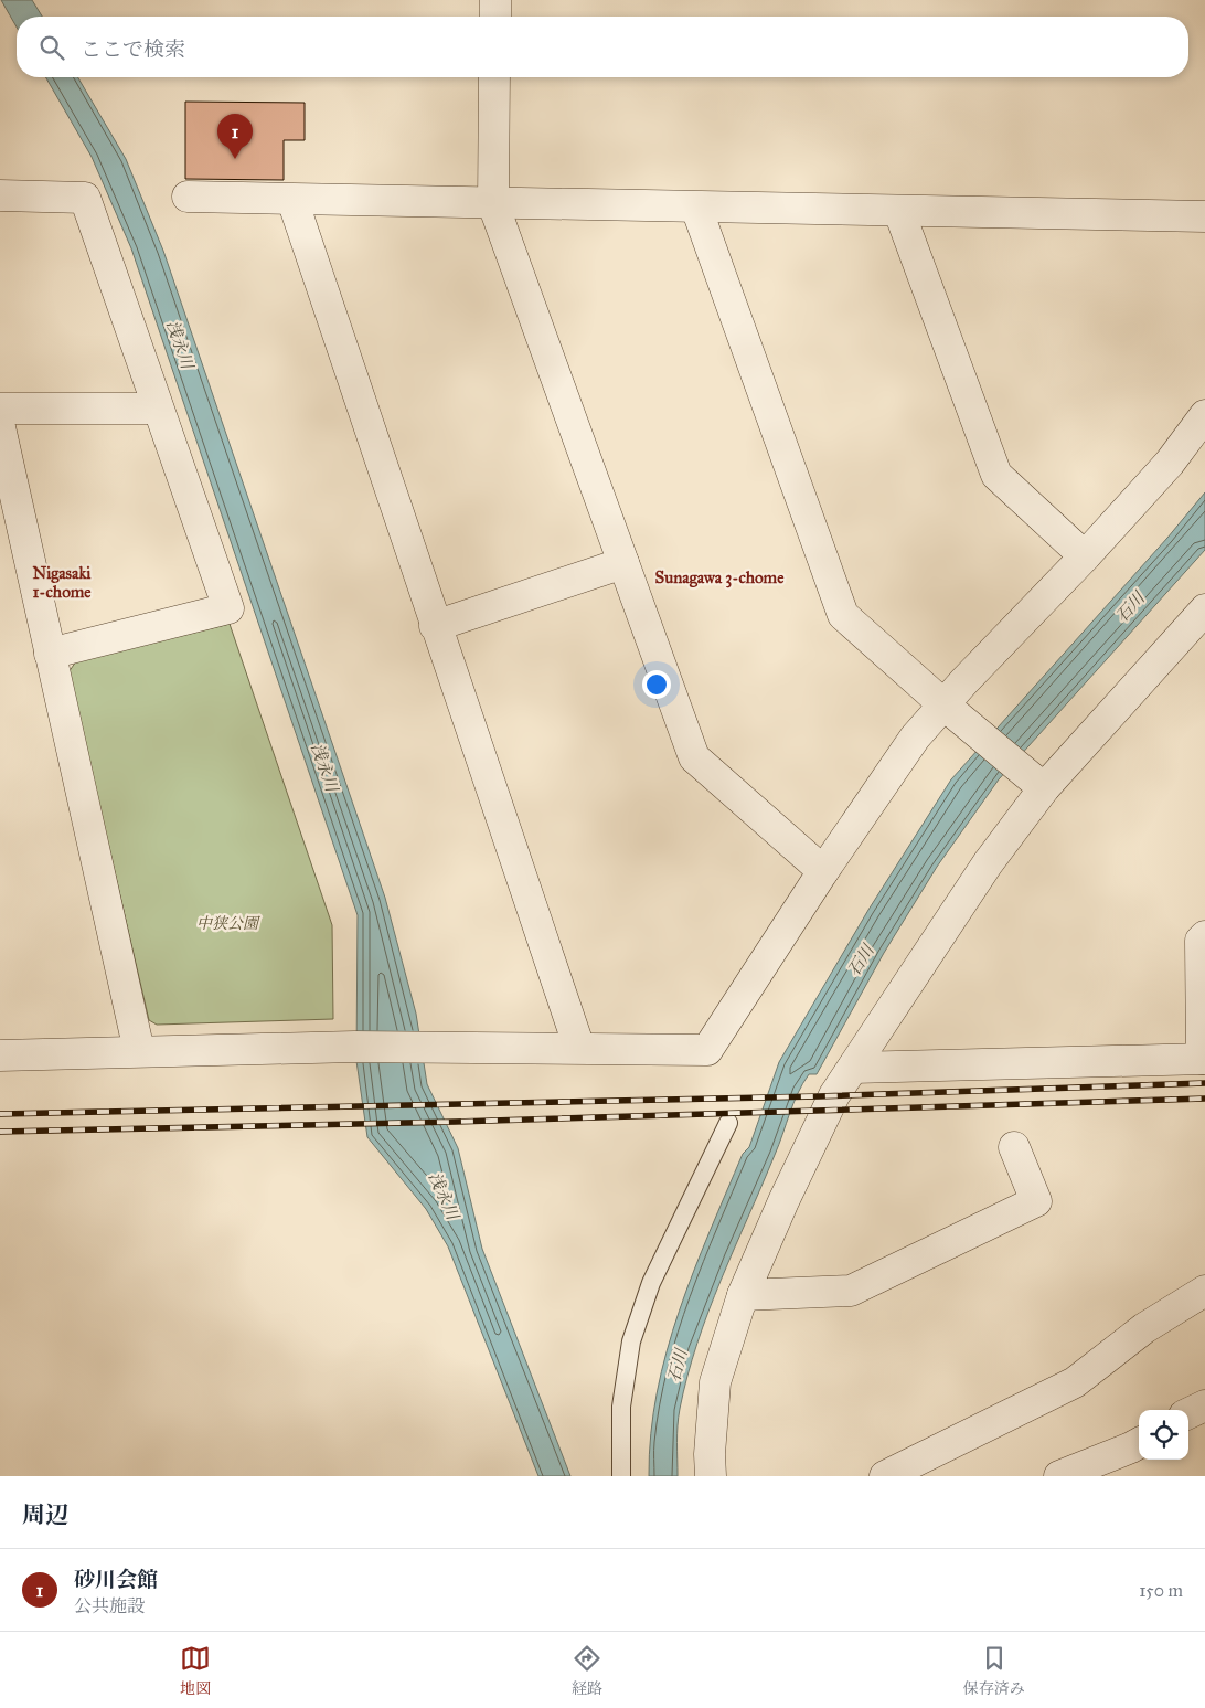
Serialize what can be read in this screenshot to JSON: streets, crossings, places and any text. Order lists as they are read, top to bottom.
{
  "districts": ["Nigasaki 1-chome", "Sunagawa 3-chome"],
  "water": ["浅永川", "石川"],
  "parks": ["中狭公園"],
  "page": {
    "search": "ここで検索",
    "pins": "1",
    "heading": "周辺",
    "list": [
      {
        "mark": "1",
        "name": "砂川会館",
        "note": "公共施設",
        "value": "150 m"
      }
    ],
    "nav": ["地図", "経路", "保存済み"]
  }
}
